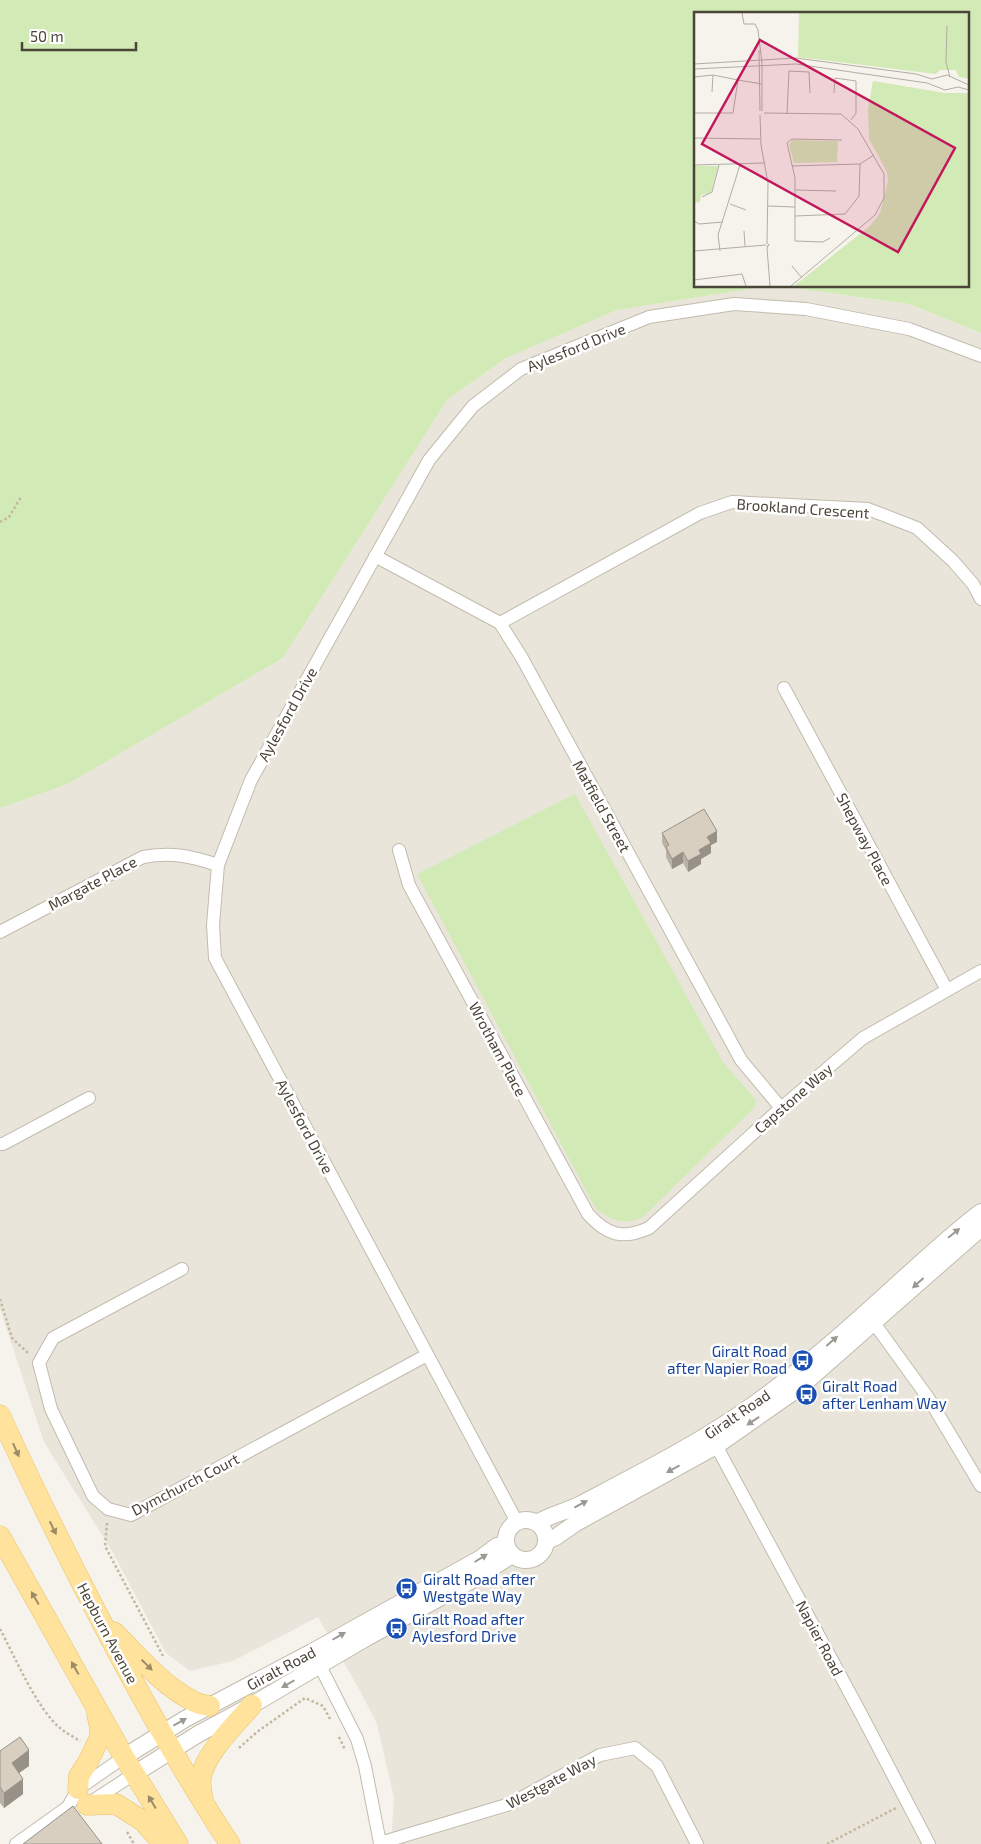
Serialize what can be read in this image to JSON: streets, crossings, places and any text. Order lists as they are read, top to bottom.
{
  "streets": {
    "main road": ["Hepburn Avenue"],
    "street": [
      "Aylesford Drive",
      "Brookland Crescent",
      "Matfield Street",
      "Shepway Place",
      "Margate Place",
      "Wrotham Place",
      "Capstone Way",
      "Giralt Road",
      "Dymchurch Court",
      "Napier Road",
      "Westgate Way"
    ]
  },
  "crossings": [
    ["Aylesford Drive", "Matfield Street"],
    ["Aylesford Drive", "Margate Place"],
    ["Aylesford Drive", "Giralt Road"],
    ["Aylesford Drive", "Dymchurch Court"],
    ["Brookland Crescent", "Matfield Street"],
    ["Matfield Street", "Capstone Way"],
    ["Shepway Place", "Capstone Way"],
    ["Wrotham Place", "Capstone Way"],
    ["Giralt Road", "Hepburn Avenue"],
    ["Giralt Road", "Napier Road"],
    ["Giralt Road", "Westgate Way"]
  ],
  "places": {
    "bus stop": [
      "Giralt Road after Napier Road",
      "Giralt Road after Lenham Way",
      "Giralt Road after Westgate Way",
      "Giralt Road after Aylesford Drive"
    ]
  },
  "scale_bar": "50 m"
}
